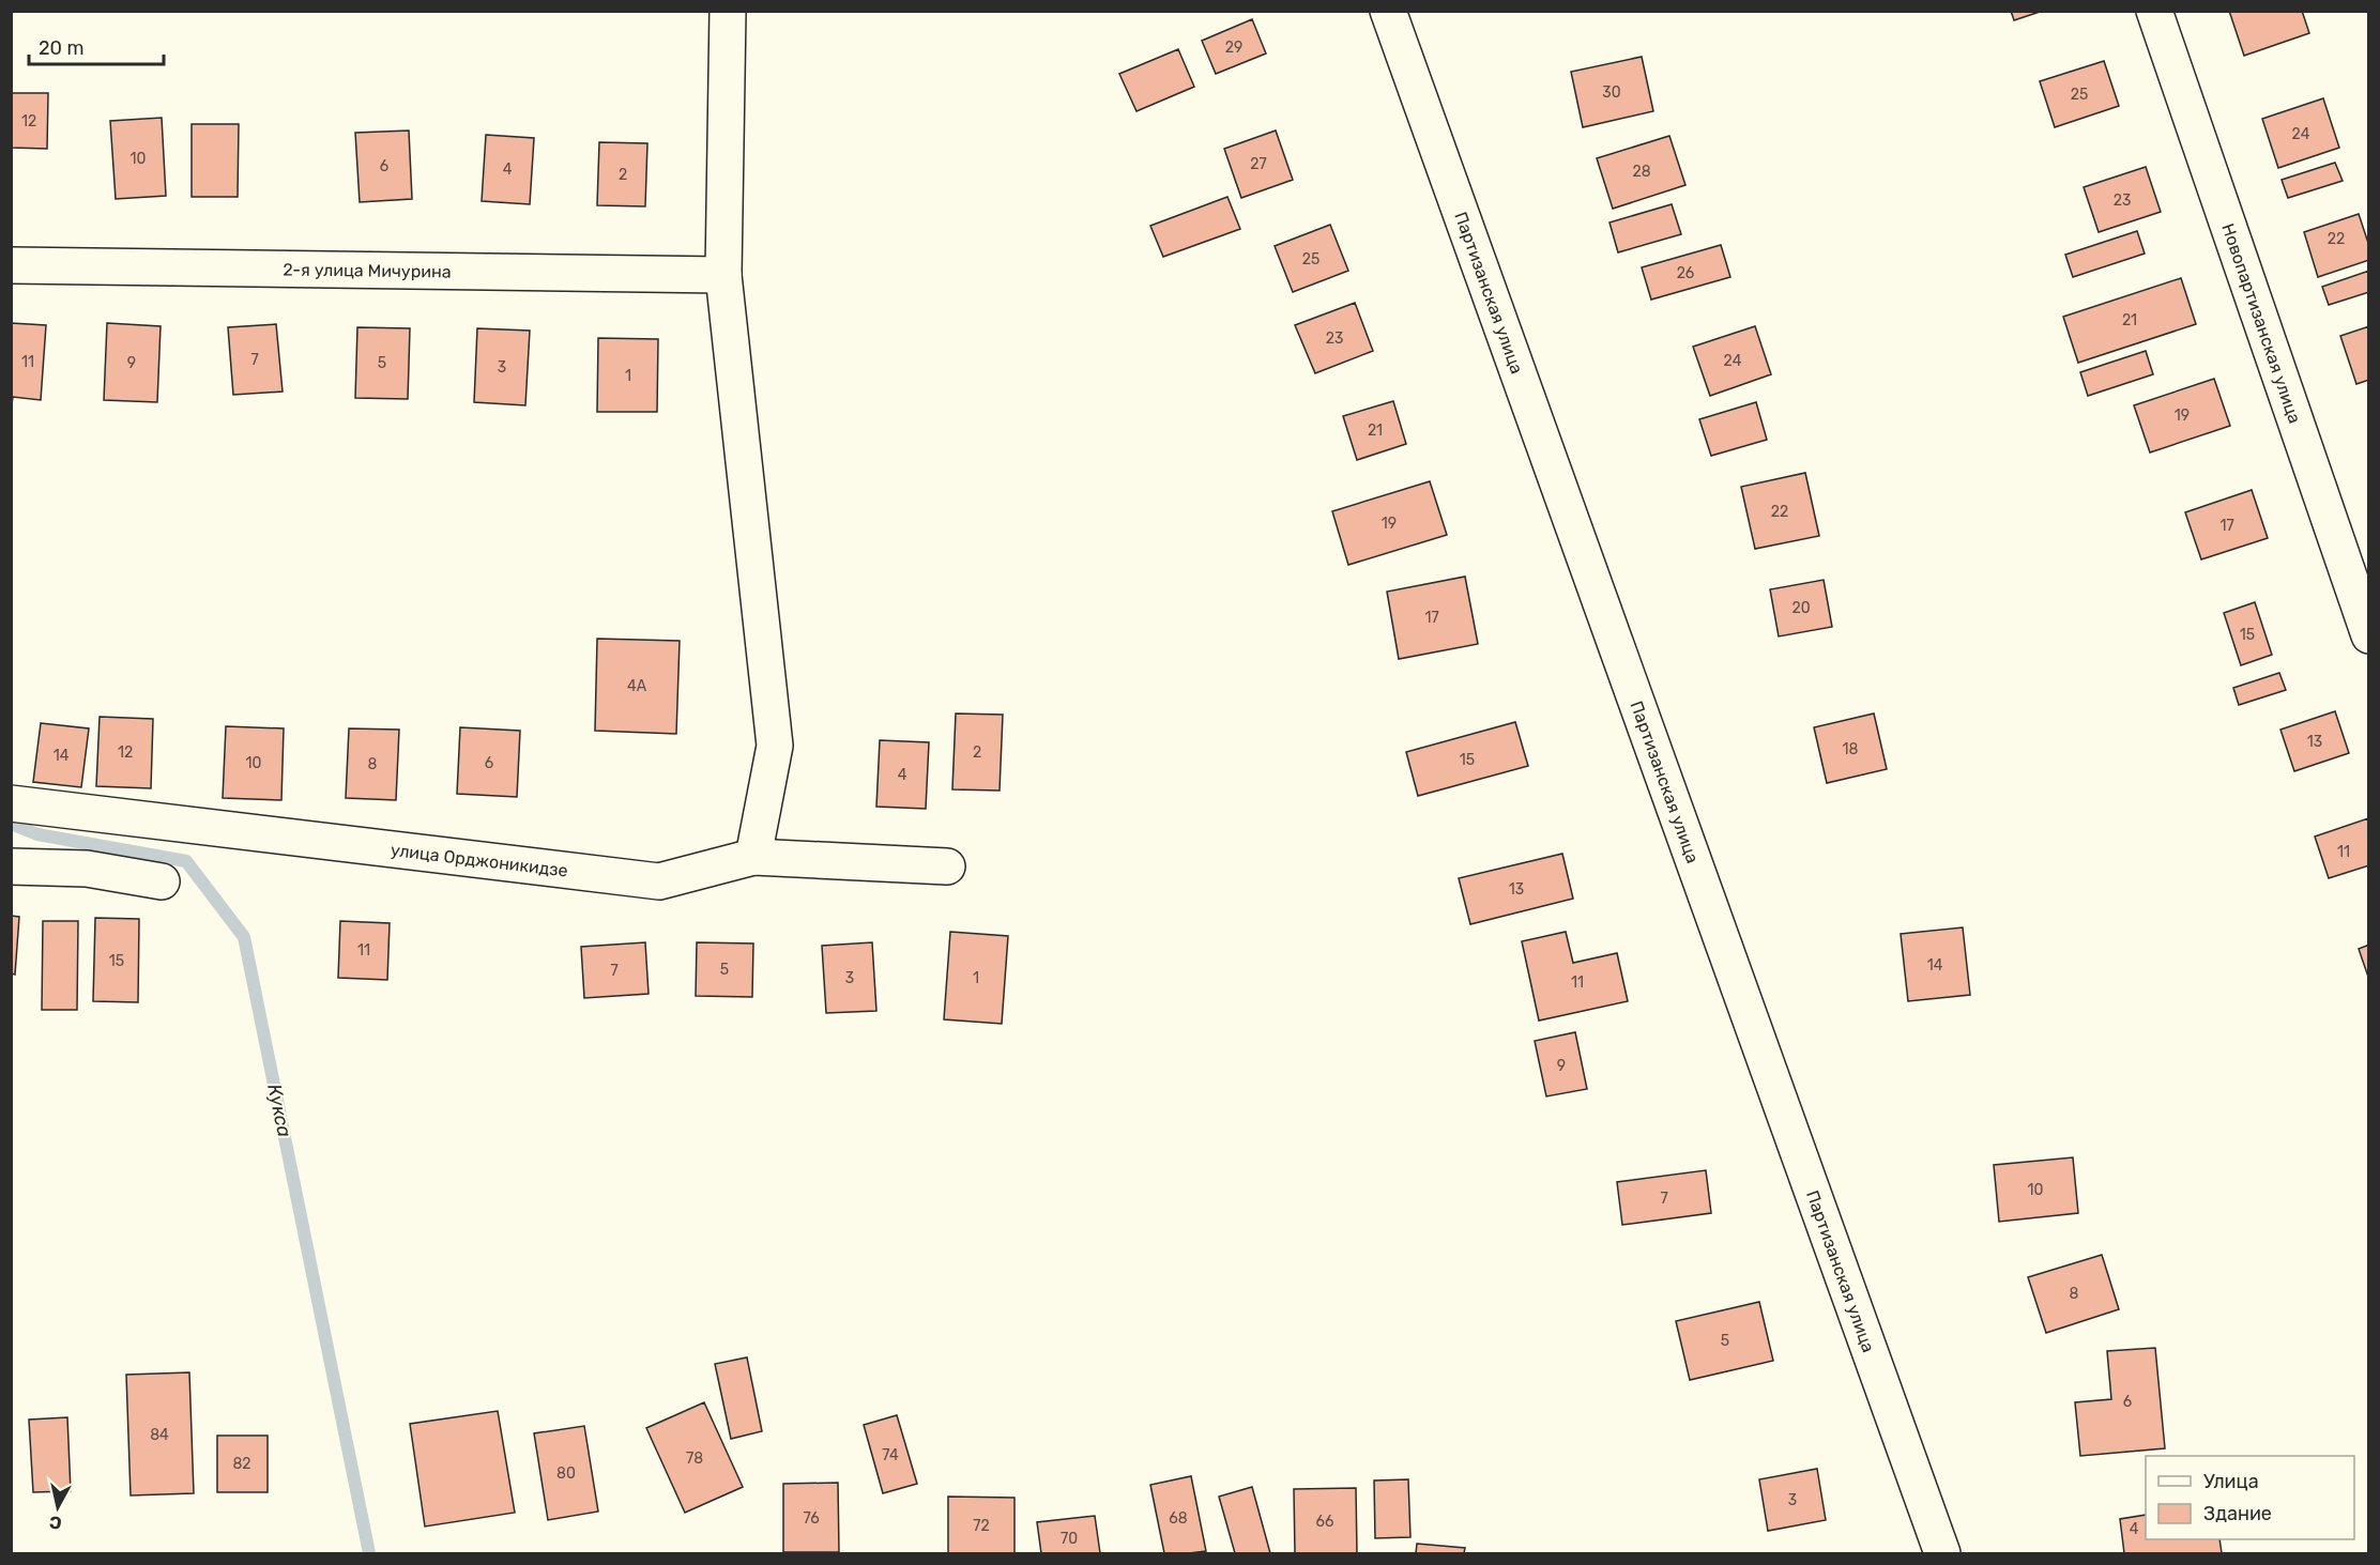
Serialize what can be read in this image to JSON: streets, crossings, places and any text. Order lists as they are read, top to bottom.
{
  "streets": {
    "street": [
      "2-я улица Мичурина",
      "Партизанская улица",
      "Новопартизанская улица",
      "улица Орджоникидзе"
    ]
  },
  "water": ["Кукса"],
  "house_numbers": [
    "29",
    "30",
    "25",
    "12",
    "24",
    "10",
    "27",
    "6",
    "4",
    "28",
    "2",
    "23",
    "22",
    "25",
    "26",
    "21",
    "23",
    "7",
    "24",
    "11",
    "9",
    "5",
    "3",
    "1",
    "19",
    "21",
    "22",
    "19",
    "17",
    "20",
    "17",
    "15",
    "4А",
    "13",
    "18",
    "12",
    "2",
    "14",
    "15",
    "10",
    "6",
    "8",
    "4",
    "11",
    "13",
    "11",
    "15",
    "14",
    "5",
    "7",
    "3",
    "1",
    "11",
    "9",
    "10",
    "7",
    "8",
    "5",
    "6",
    "84",
    "74",
    "78",
    "82",
    "80",
    "3",
    "76",
    "68",
    "66",
    "72",
    "4",
    "70"
  ],
  "legend": ["Улица", "Здание"],
  "scale_bar": "20 m",
  "north": "bottom"
}
